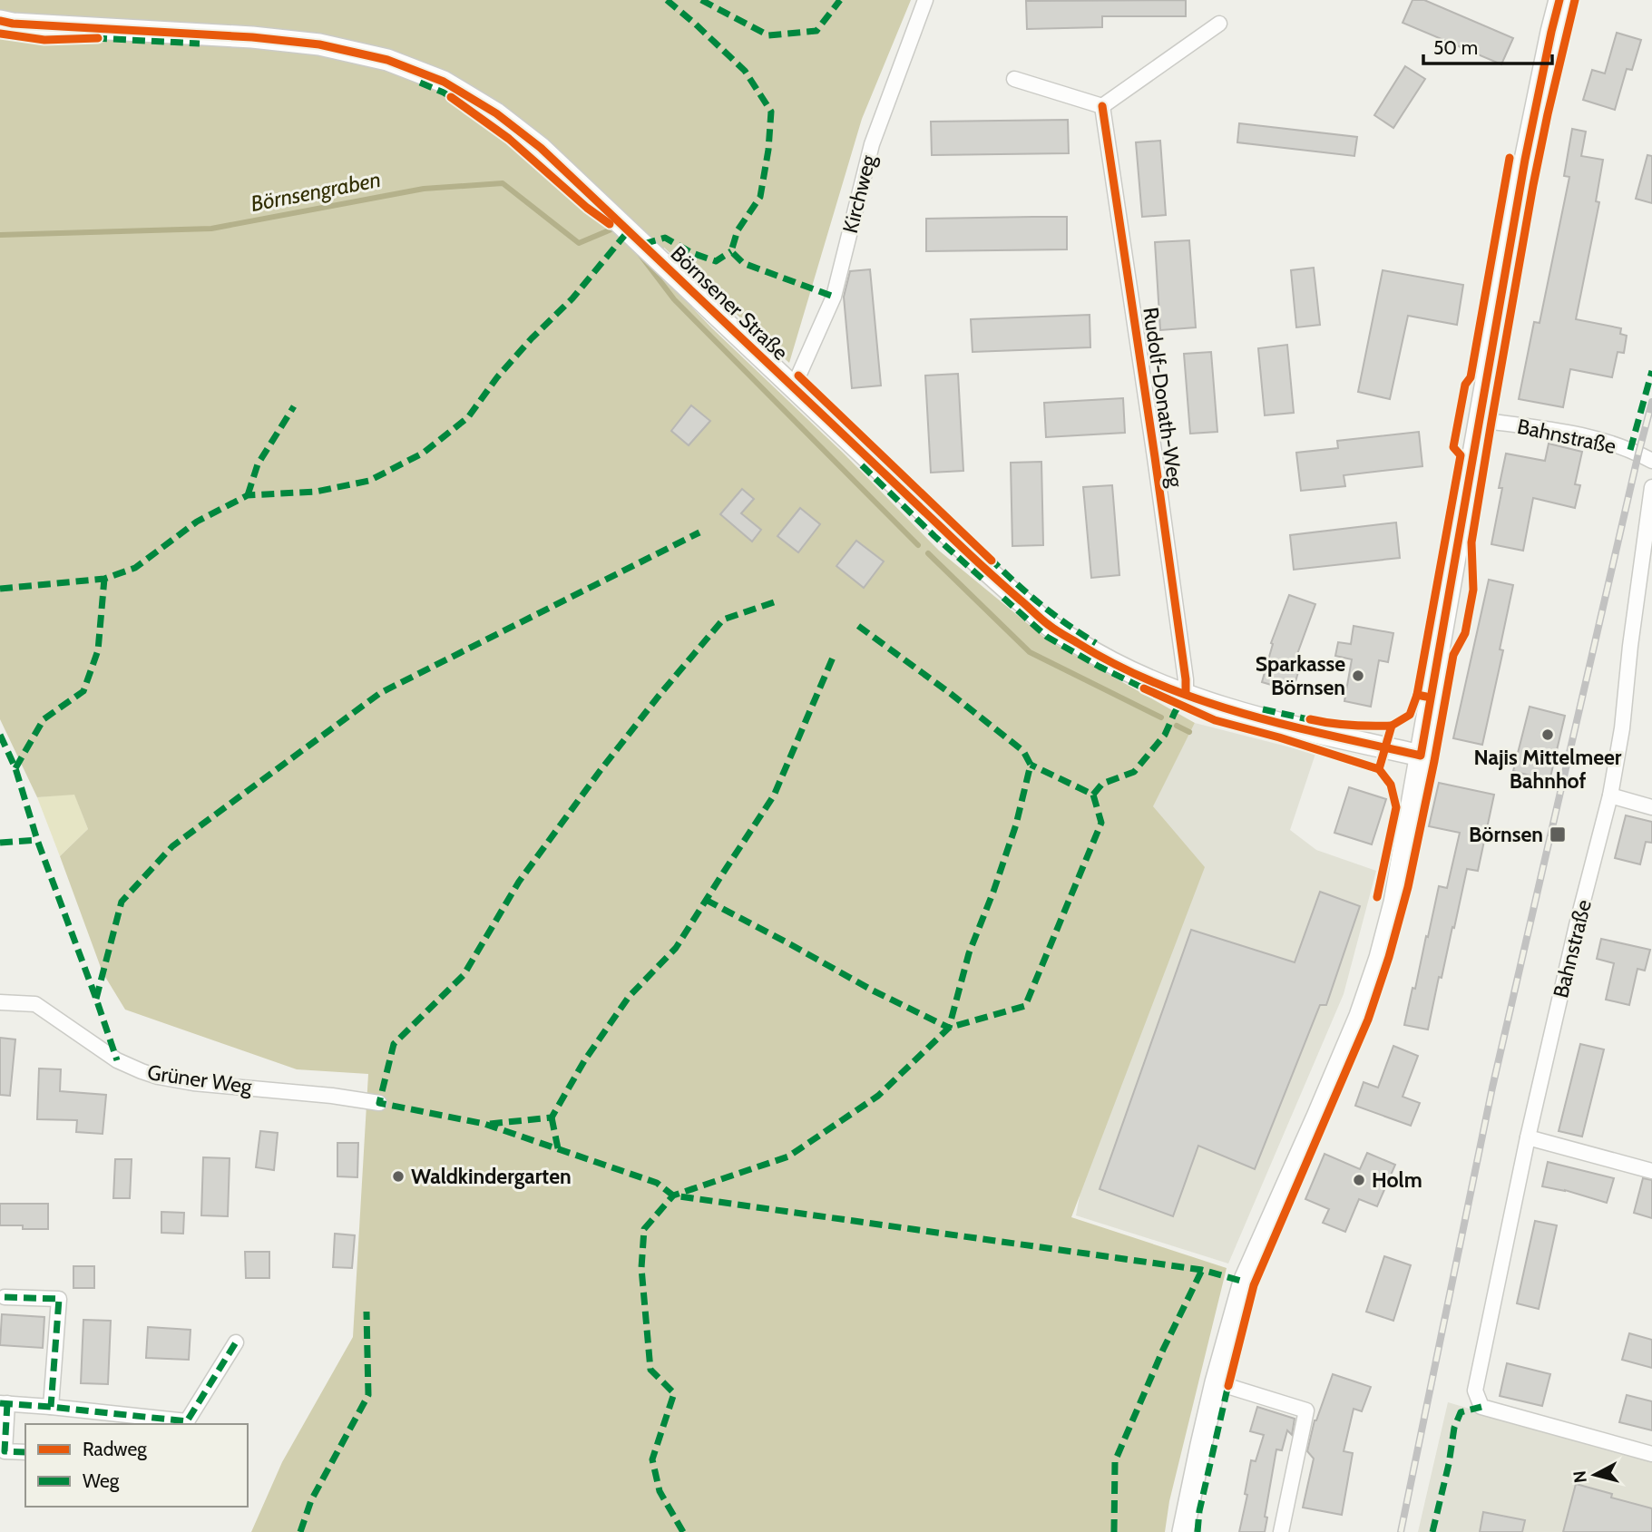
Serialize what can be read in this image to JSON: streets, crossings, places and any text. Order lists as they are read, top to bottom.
{
  "streets": {
    "street": [
      "Kirchweg",
      "Börnsener Straße",
      "Rudolf-Donath-Weg",
      "Bahnstraße",
      "Grüner Weg"
    ]
  },
  "crossings": [
    ["Kirchweg", "Börnsener Straße"],
    ["Börnsener Straße", "Rudolf-Donath-Weg"]
  ],
  "water": ["Börnsengraben"],
  "places": {
    "other": [
      "Sparkasse Börnsen",
      "Najis Mittelmeer Bahnhof",
      "Waldkindergarten",
      "Holm"
    ],
    "transit": ["Börnsen"]
  },
  "legend": ["Radweg", "Weg"],
  "scale_bar": "50 m",
  "north": "left"
}
